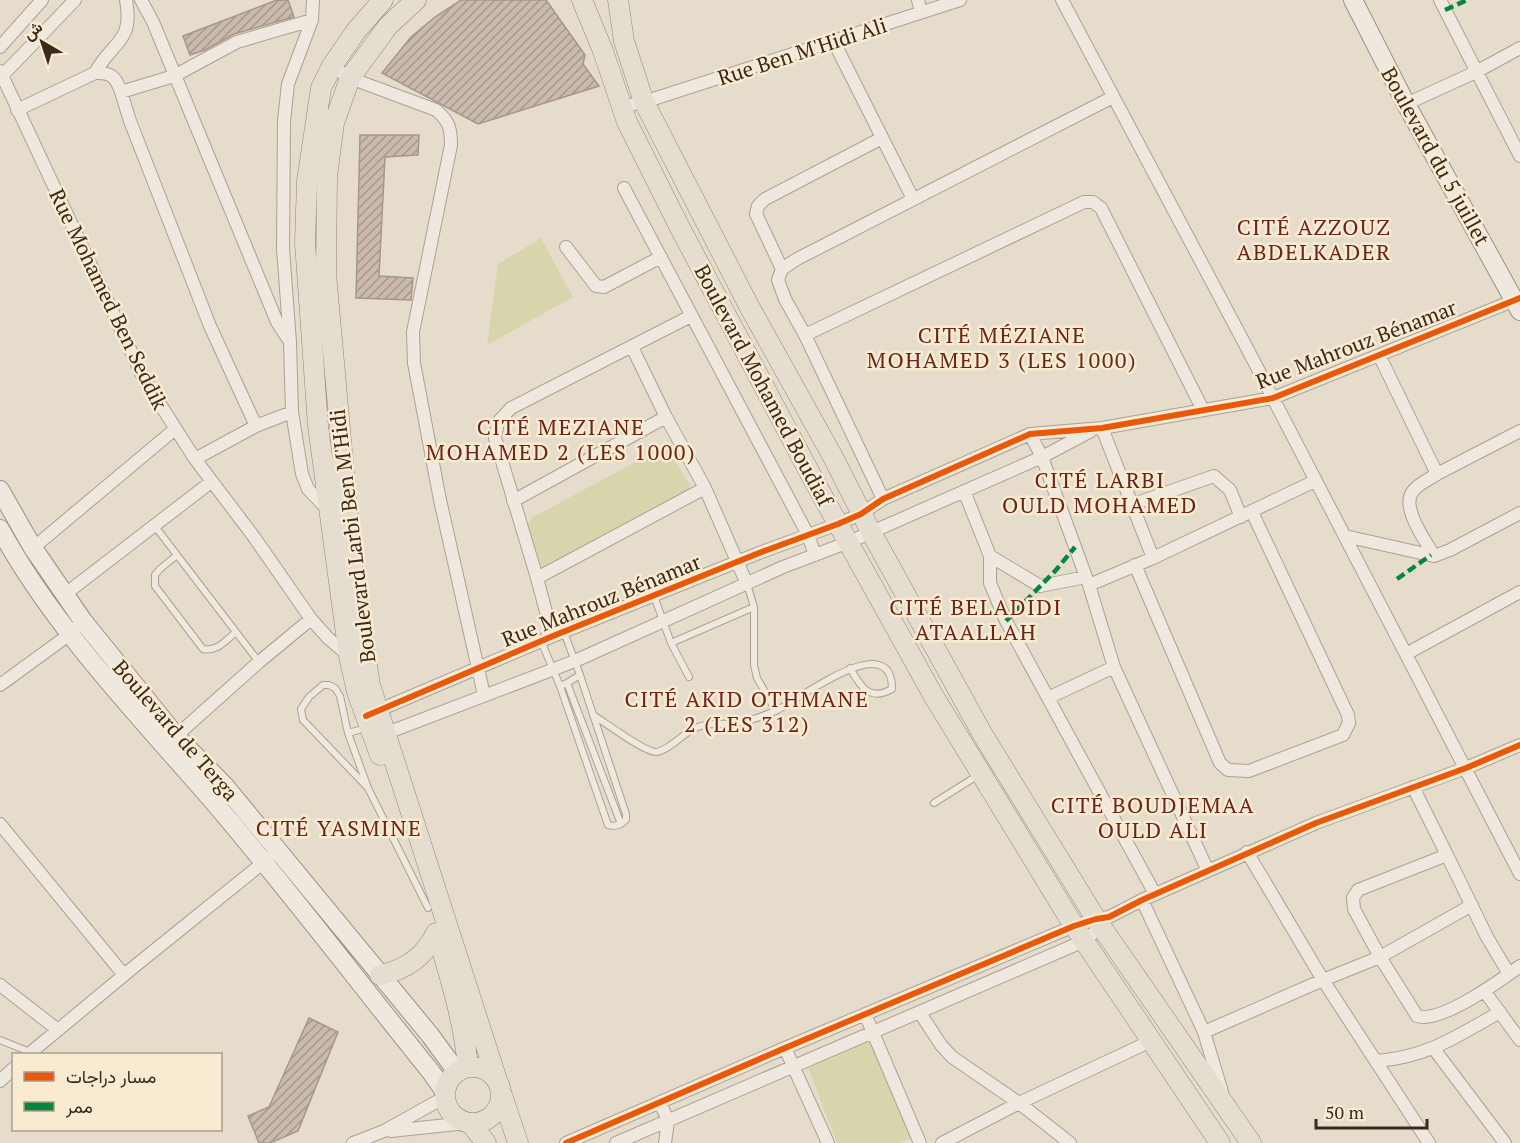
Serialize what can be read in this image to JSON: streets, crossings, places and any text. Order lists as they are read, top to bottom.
{
  "streets": {
    "main road": [
      "Boulevard du 5 juillet",
      "Boulevard Mohamed Boudiaf",
      "Boulevard Larbi Ben M'Hidi",
      "Boulevard de Terga"
    ],
    "street": ["Rue Ben M'Hidi Ali", "Rue Mohamed Ben Seddik", "Rue Mahrouz Bénamar"]
  },
  "crossings": [
    ["Rue Ben M'Hidi Ali", "Boulevard Mohamed Boudiaf"],
    ["Boulevard du 5 juillet", "Rue Mahrouz Bénamar"],
    ["Rue Mohamed Ben Seddik", "Boulevard Larbi Ben M'Hidi"],
    ["Rue Mahrouz Bénamar", "Boulevard Mohamed Boudiaf"],
    ["Rue Mahrouz Bénamar", "Boulevard Larbi Ben M'Hidi"],
    ["Boulevard Larbi Ben M'Hidi", "Boulevard de Terga"]
  ],
  "districts": [
    "CITÉ AZZOUZ ABDELKADER",
    "CITÉ MÉZIANE MOHAMED 3 (LES 1000)",
    "CITÉ MEZIANE MOHAMED 2 (LES 1000)",
    "CITÉ LARBI OULD MOHAMED",
    "CITÉ BELADIDI ATAALLAH",
    "CITÉ AKID OTHMANE 2 (LES 312)",
    "CITÉ BOUDJEMAA OULD ALI",
    "CITÉ YASMINE"
  ],
  "legend": ["مسار دراجات", "ممر"],
  "scale_bar": "50 m",
  "north": "top left"
}
